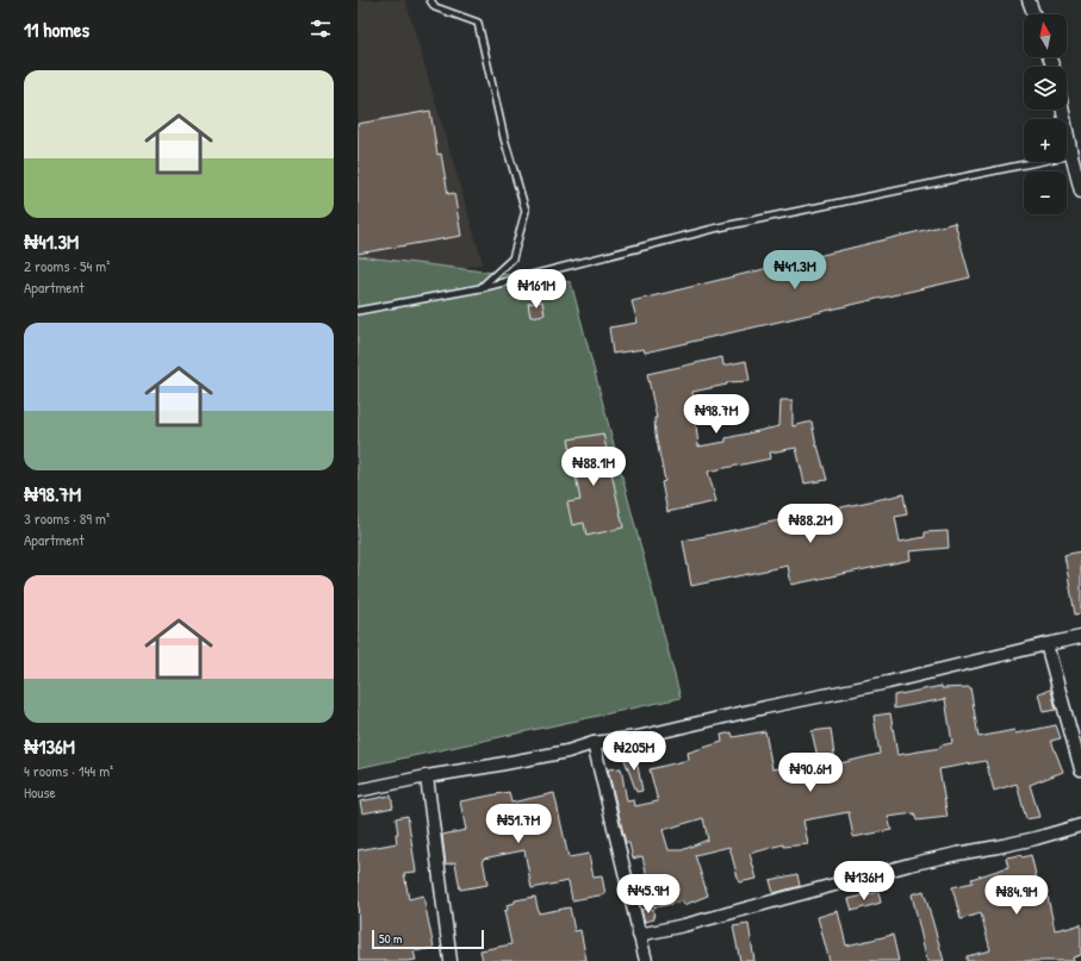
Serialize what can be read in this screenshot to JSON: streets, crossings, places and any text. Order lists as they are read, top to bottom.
{
  "scale_bar": "50 m",
  "north": "top",
  "page": {
    "heading": "11 homes",
    "map_buttons": ["+", "−"],
    "list": [
      {
        "name": "₦41.3M",
        "note": "2 rooms · 54 m² · Apartment"
      },
      {
        "name": "₦98.7M",
        "note": "3 rooms · 89 m² · Apartment"
      },
      {
        "name": "₦136M",
        "note": "4 rooms · 144 m² · House"
      }
    ],
    "price": [
      "₦41.3M",
      "₦161M",
      "₦98.7M",
      "₦88.1M",
      "₦88.2M",
      "₦205M",
      "₦90.6M",
      "₦51.7M",
      "₦136M",
      "₦45.9M",
      "₦84.9M"
    ],
    "scale": "50 m"
  }
}
